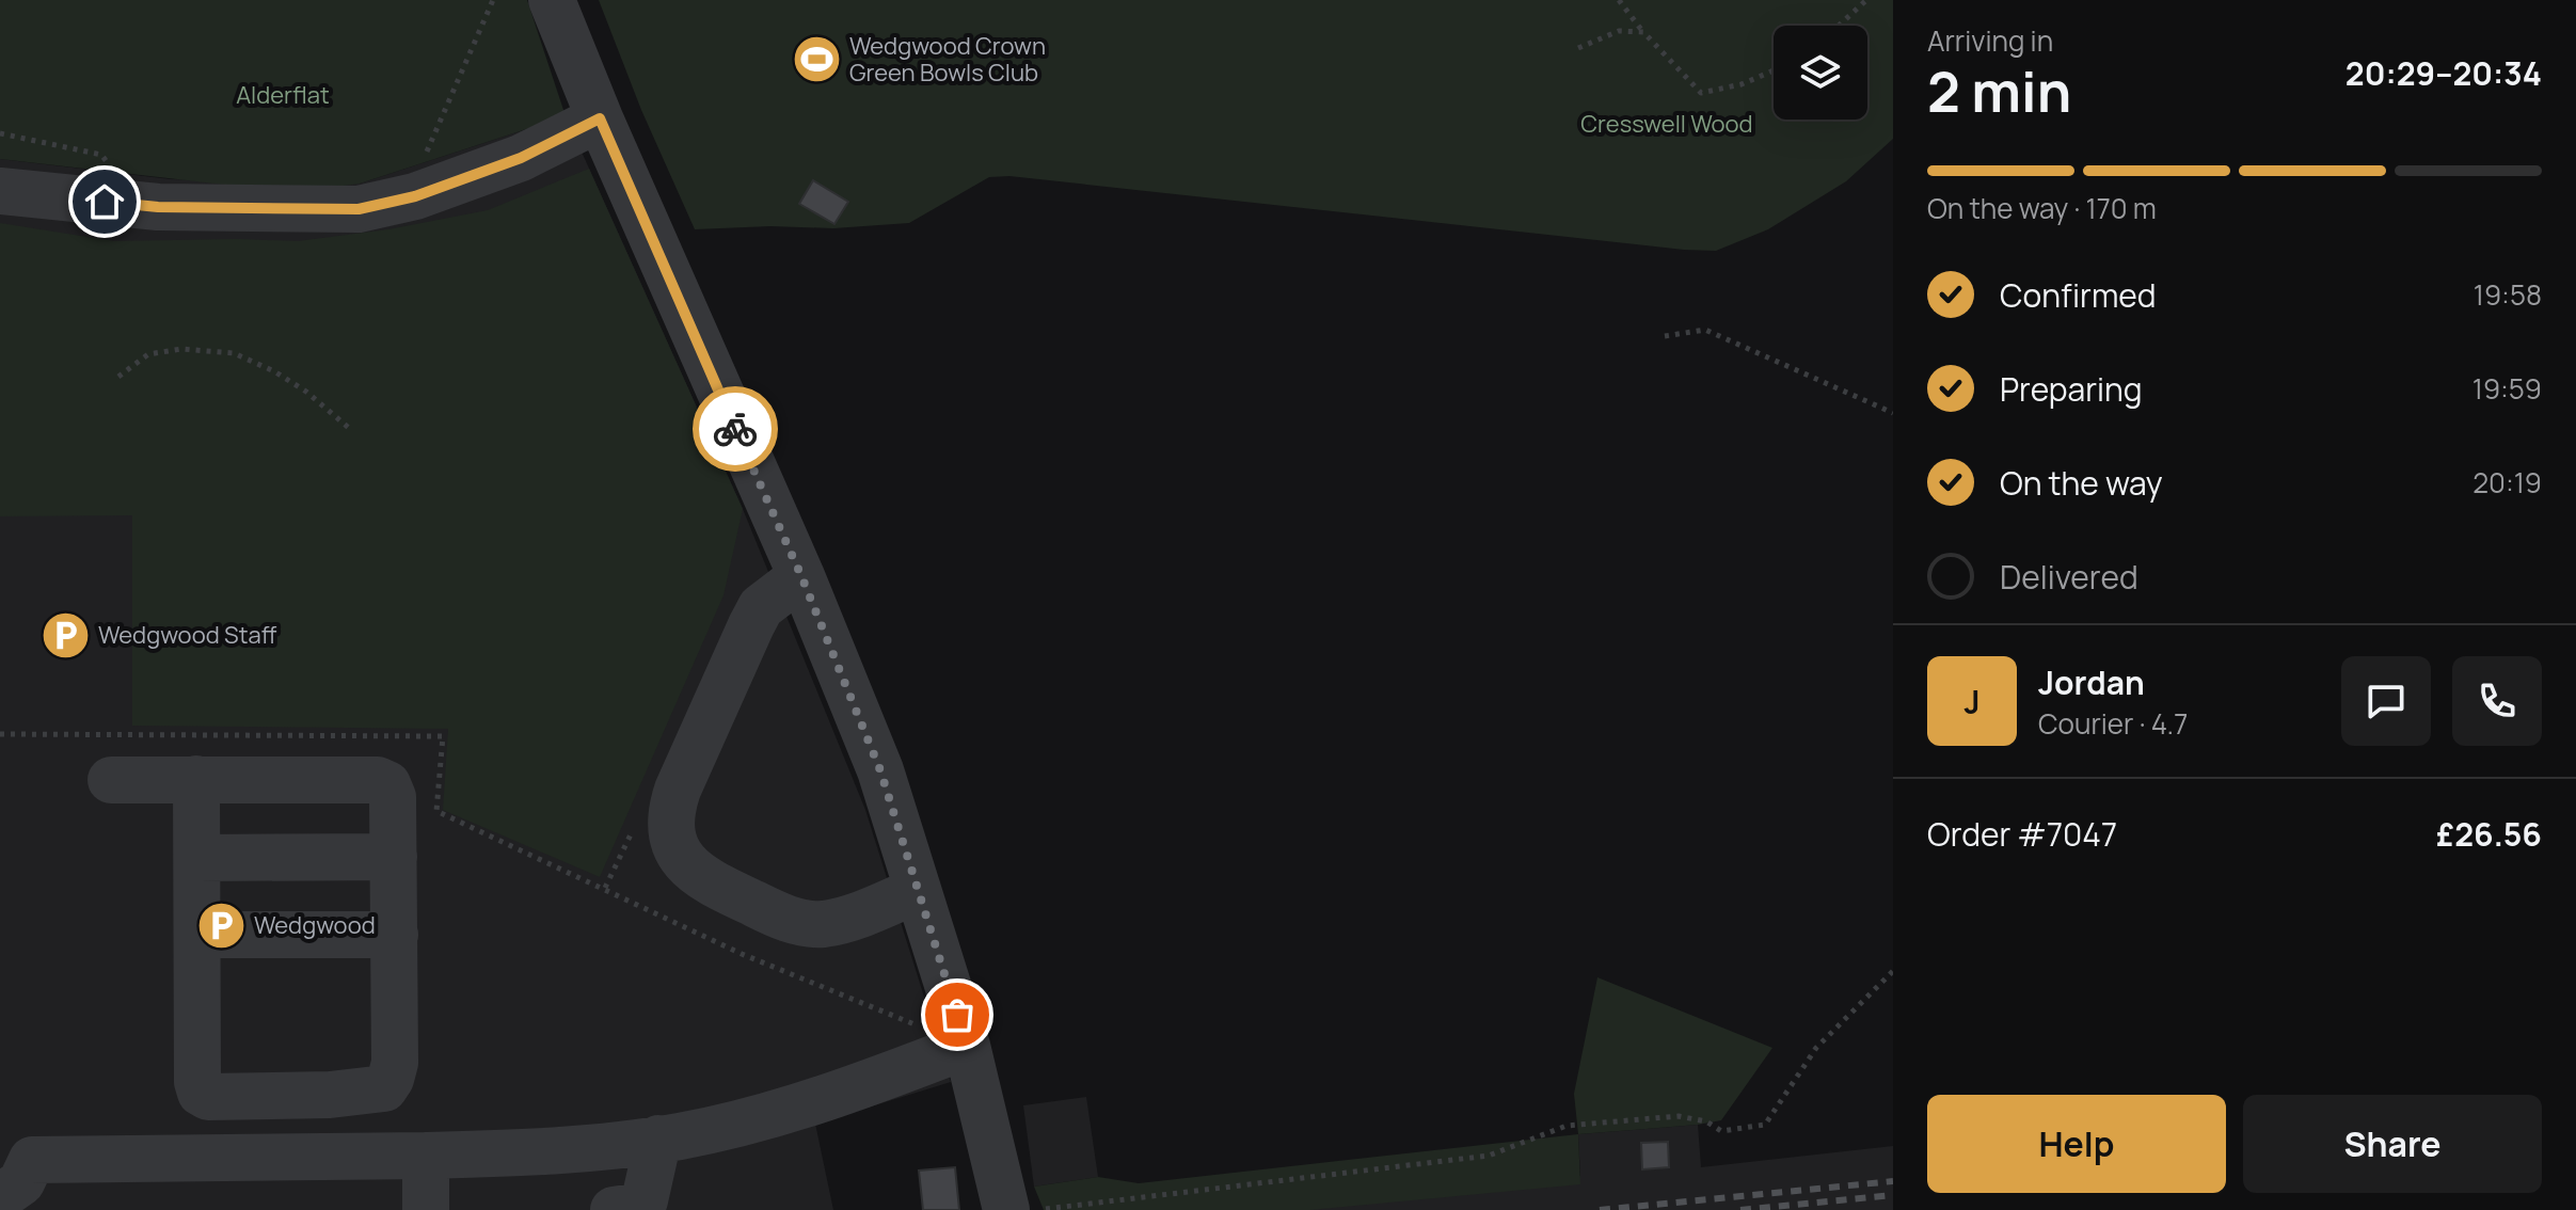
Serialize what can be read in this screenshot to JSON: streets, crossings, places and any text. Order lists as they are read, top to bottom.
{
  "parks": ["Alderflat", "Cresswell Wood"],
  "places": {
    "sports": ["Wedgwood Crown Green Bowls Club"],
    "parking": ["Wedgwood Staff", "Wedgwood"]
  },
  "page": {
    "heading": ["2 min", "Arriving in", "20:29–20:34"],
    "panel": [
      "Jordan",
      "Courier · 4.7",
      "Order #7047",
      "£26.56"
    ],
    "bar": "On the way · 170 m",
    "list": [
      ["Confirmed", "19:58"],
      ["Preparing", "19:59"],
      ["On the way", "20:19"],
      "Delivered"
    ],
    "round": "J",
    "buttons": ["Help", "Share"]
  }
}
